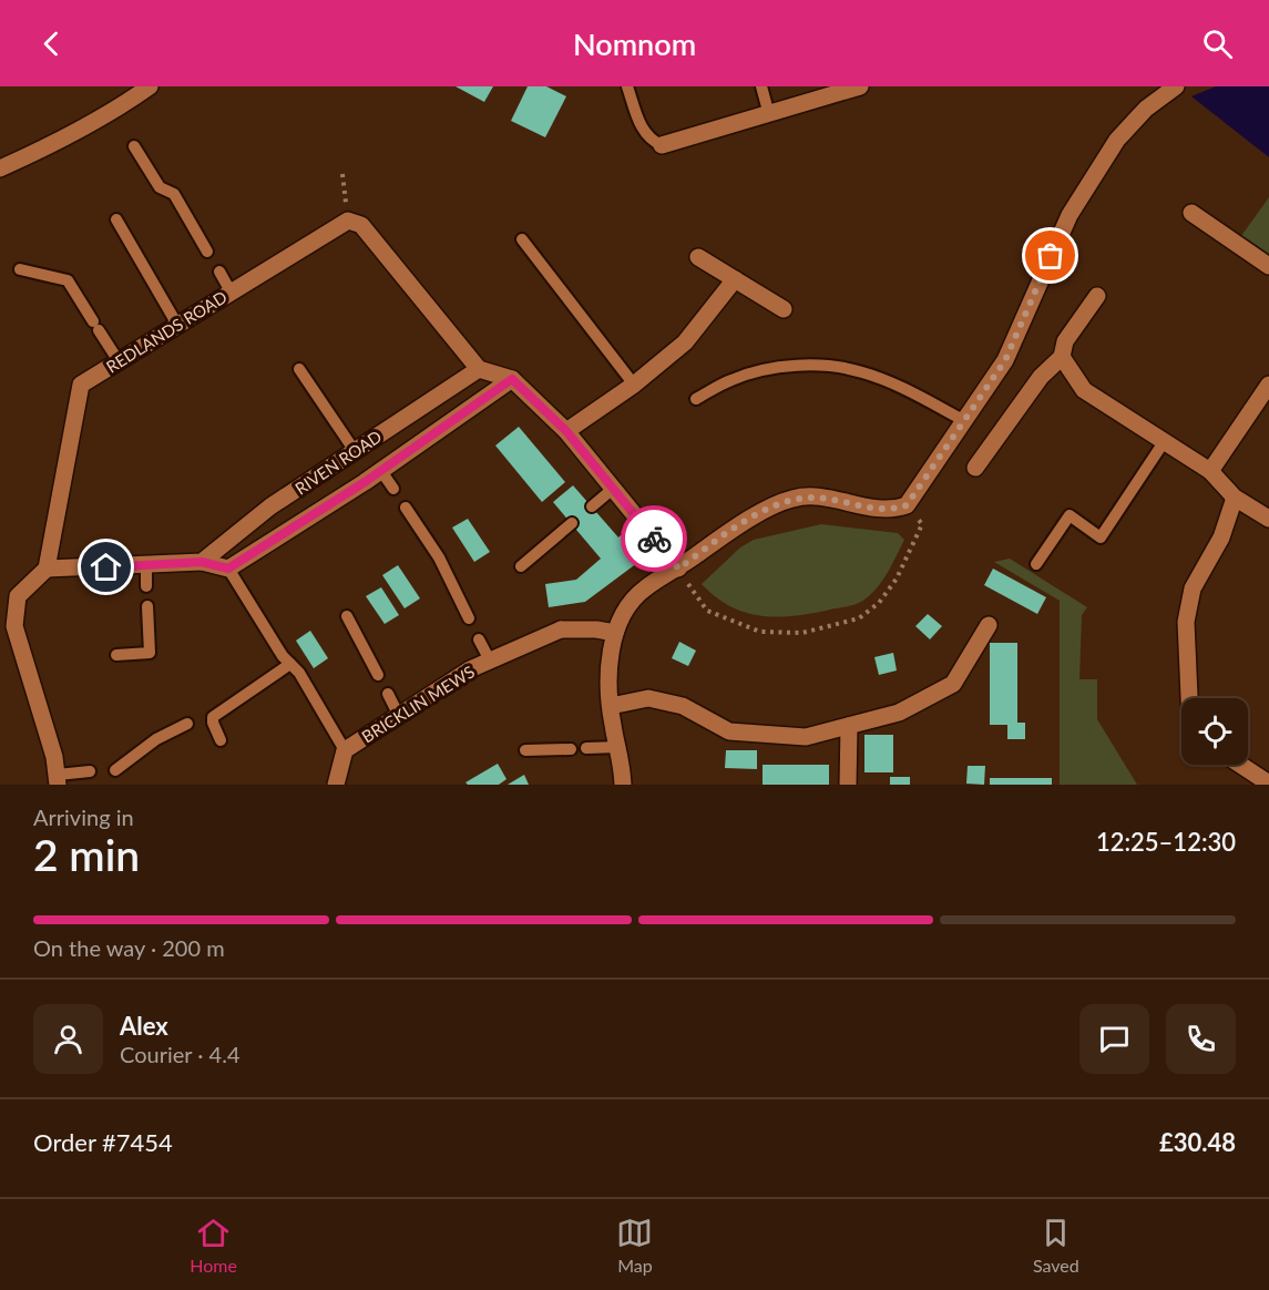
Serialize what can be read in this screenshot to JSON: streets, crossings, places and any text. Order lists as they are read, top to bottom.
{
  "streets": {
    "street": ["REDLANDS ROAD", "RIVEN ROAD", "BRICKLIN MEWS"]
  },
  "page": {
    "header": "Nomnom",
    "heading": ["2 min", "Arriving in", "12:25–12:30"],
    "panel": [
      "Alex",
      "Courier · 4.4",
      "Order #7454",
      "£30.48"
    ],
    "bar": "On the way · 200 m",
    "tabs": ["Home", "Map", "Saved"]
  }
}
